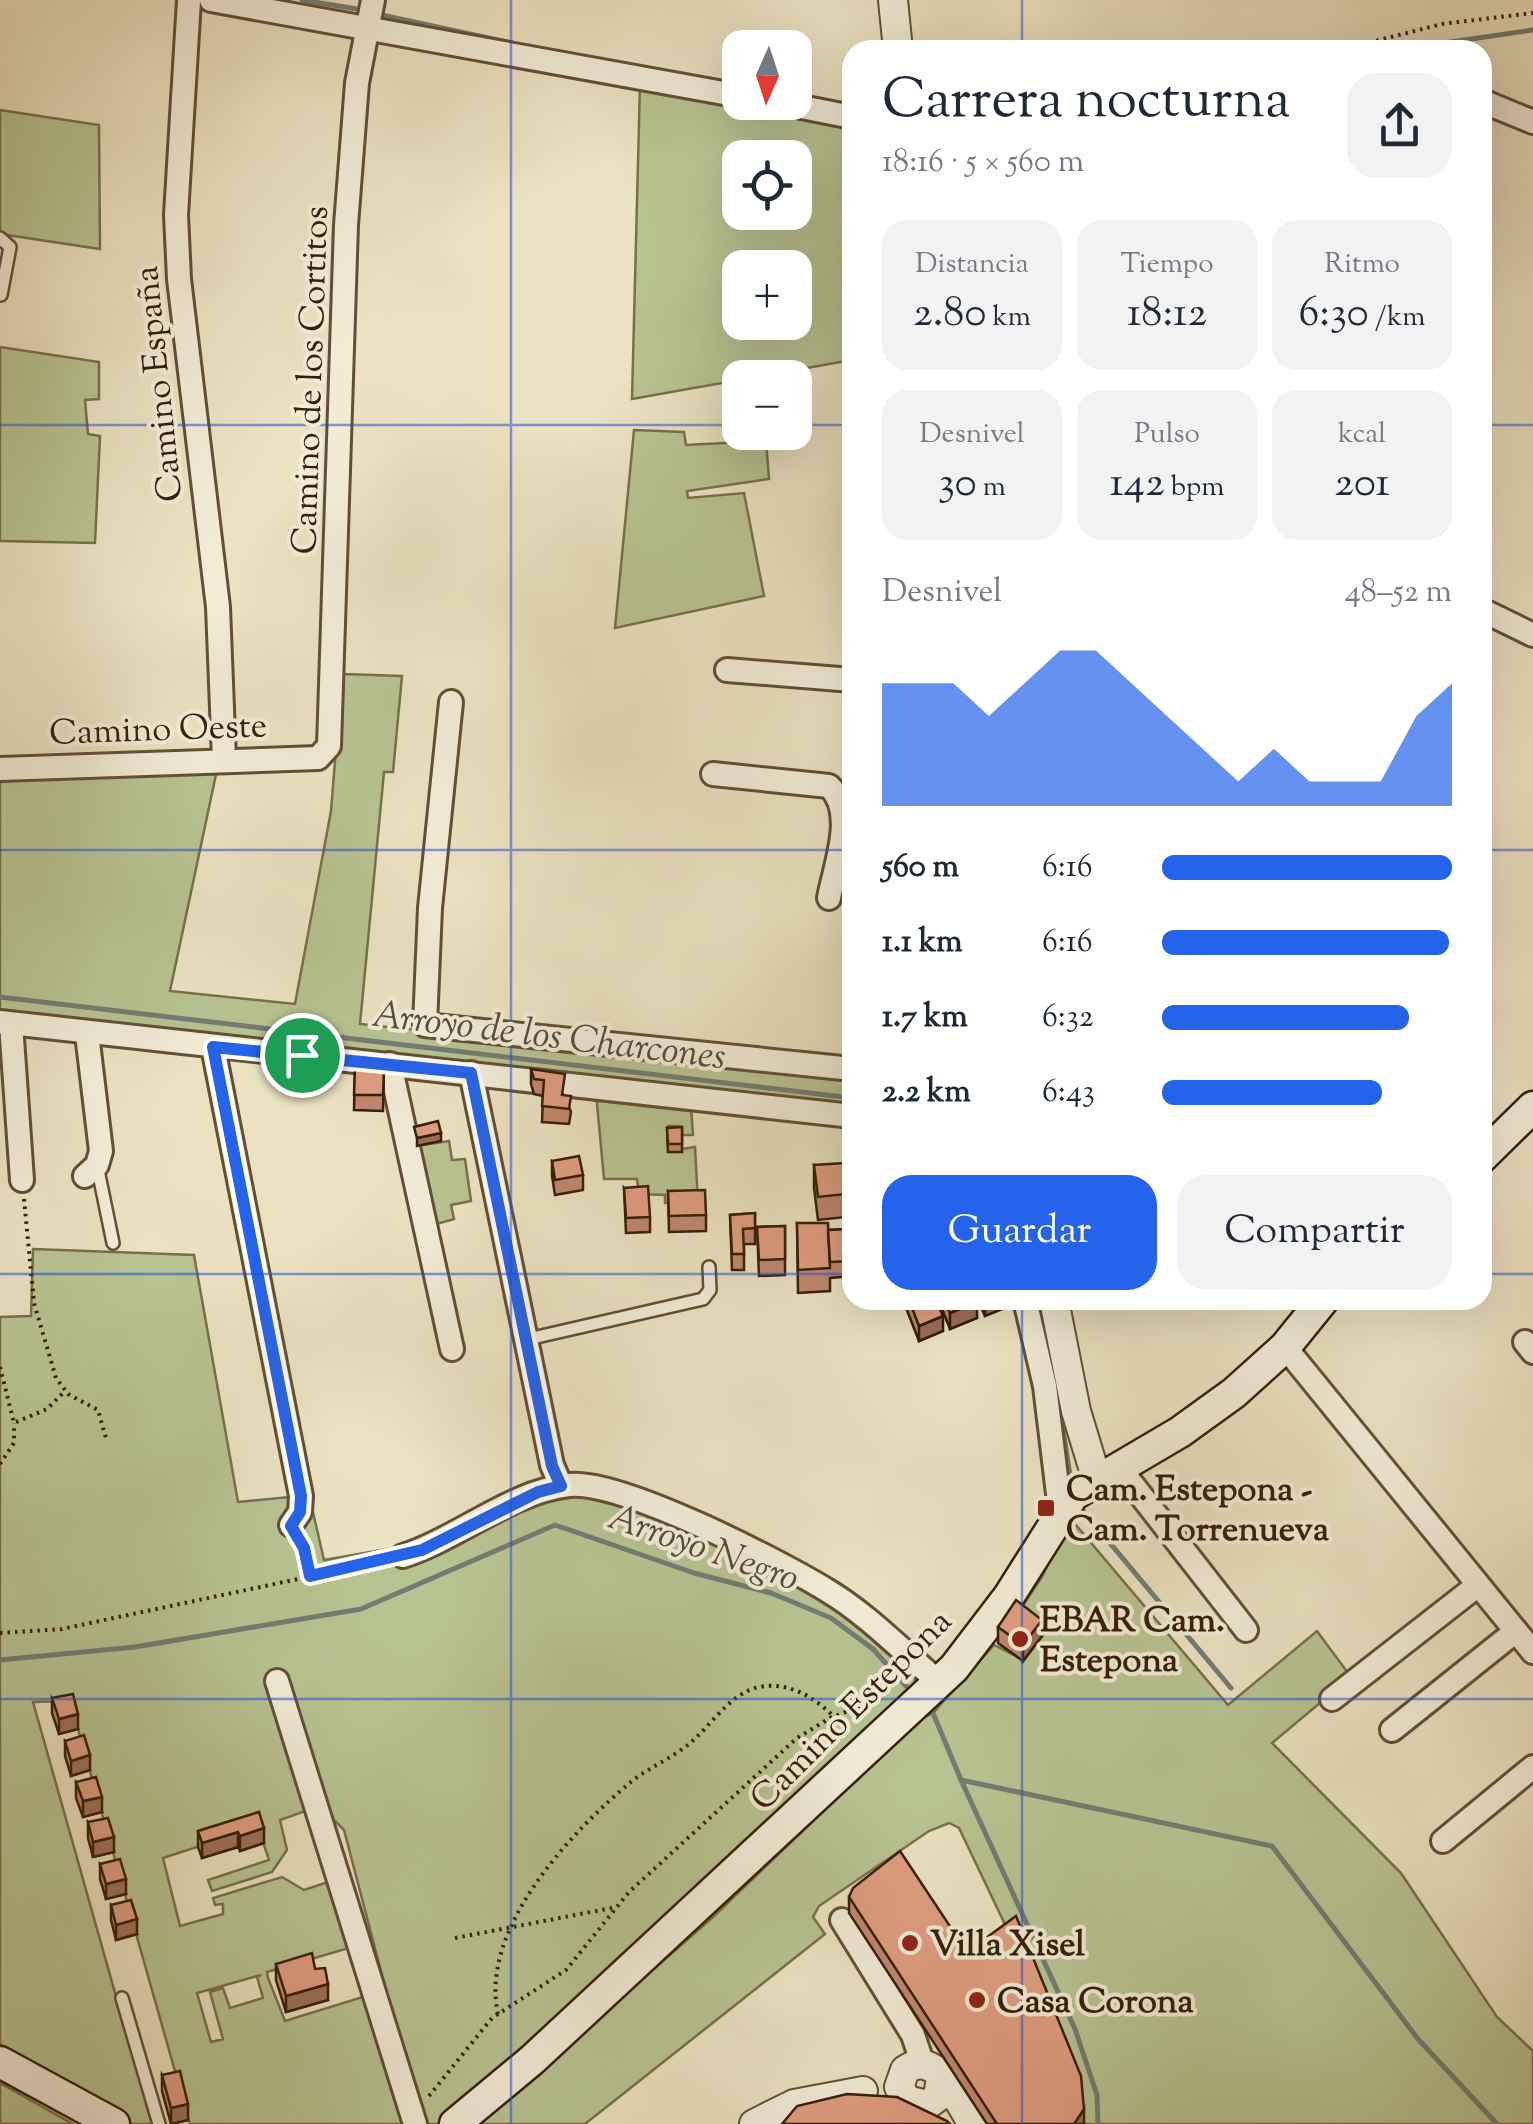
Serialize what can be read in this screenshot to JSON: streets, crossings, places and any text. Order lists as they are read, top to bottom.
{
  "streets": {
    "main road": ["Camino Estepona"],
    "street": ["Camino de los Cortitos", "Camino España", "Camino Oeste"]
  },
  "crossings": [
    ["Camino de los Cortitos", "Camino Oeste"],
    ["Camino España", "Camino Oeste"]
  ],
  "water": ["Arroyo de los Charcones", "Arroyo Negro"],
  "places": {
    "transit": ["Cam. Estepona - Cam. Torrenueva"],
    "other": ["EBAR Cam. Estepona", "Villa Xisel", "Casa Corona"]
  },
  "north": "bottom",
  "page": {
    "map_buttons": ["+", "−"],
    "heading": ["Carrera nocturna", "18:16 · 5 × 560 m"],
    "stats": [
      ["Distancia", "2.80 km"],
      ["Tiempo", "18:12"],
      ["Ritmo", "6:30 /km"],
      ["Desnivel", "30 m"],
      ["Pulso", "142 bpm"],
      ["kcal", "201"]
    ],
    "chart": ["Desnivel", "48–52 m"],
    "list": [
      {
        "name": "560 m",
        "note": "6:16"
      },
      {
        "name": "1.1 km",
        "note": "6:16"
      },
      {
        "name": "1.7 km",
        "note": "6:32"
      },
      {
        "name": "2.2 km",
        "note": "6:43"
      }
    ],
    "buttons": ["Guardar", "Compartir"]
  }
}
